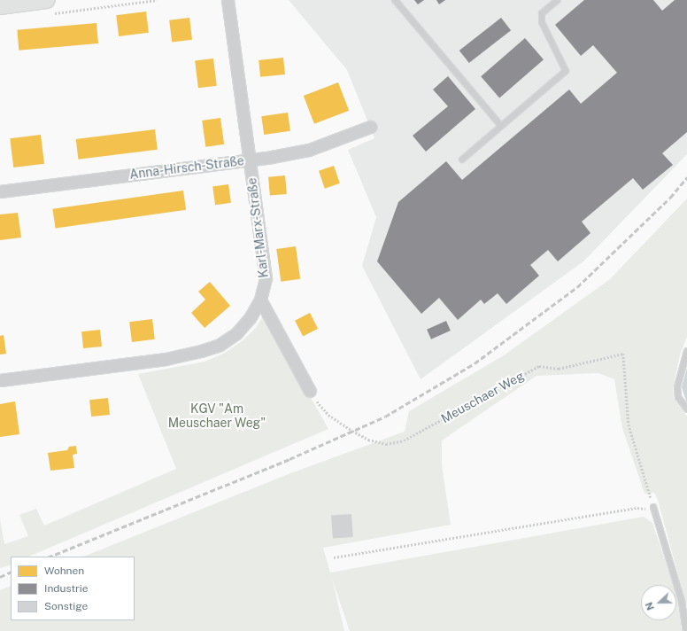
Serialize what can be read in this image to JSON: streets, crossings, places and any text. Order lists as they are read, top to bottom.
{
  "streets": {
    "street": ["Anna-Hirsch-Straße", "Karl-Marx-Straße"],
    "path": ["Meuschaer Weg"]
  },
  "crossings": [
    ["Anna-Hirsch-Straße", "Karl-Marx-Straße"]
  ],
  "parks": ["KGV \"Am Meuschaer Weg\""],
  "legend": ["Wohnen", "Industrie", "Sonstige"],
  "north": "left"
}
